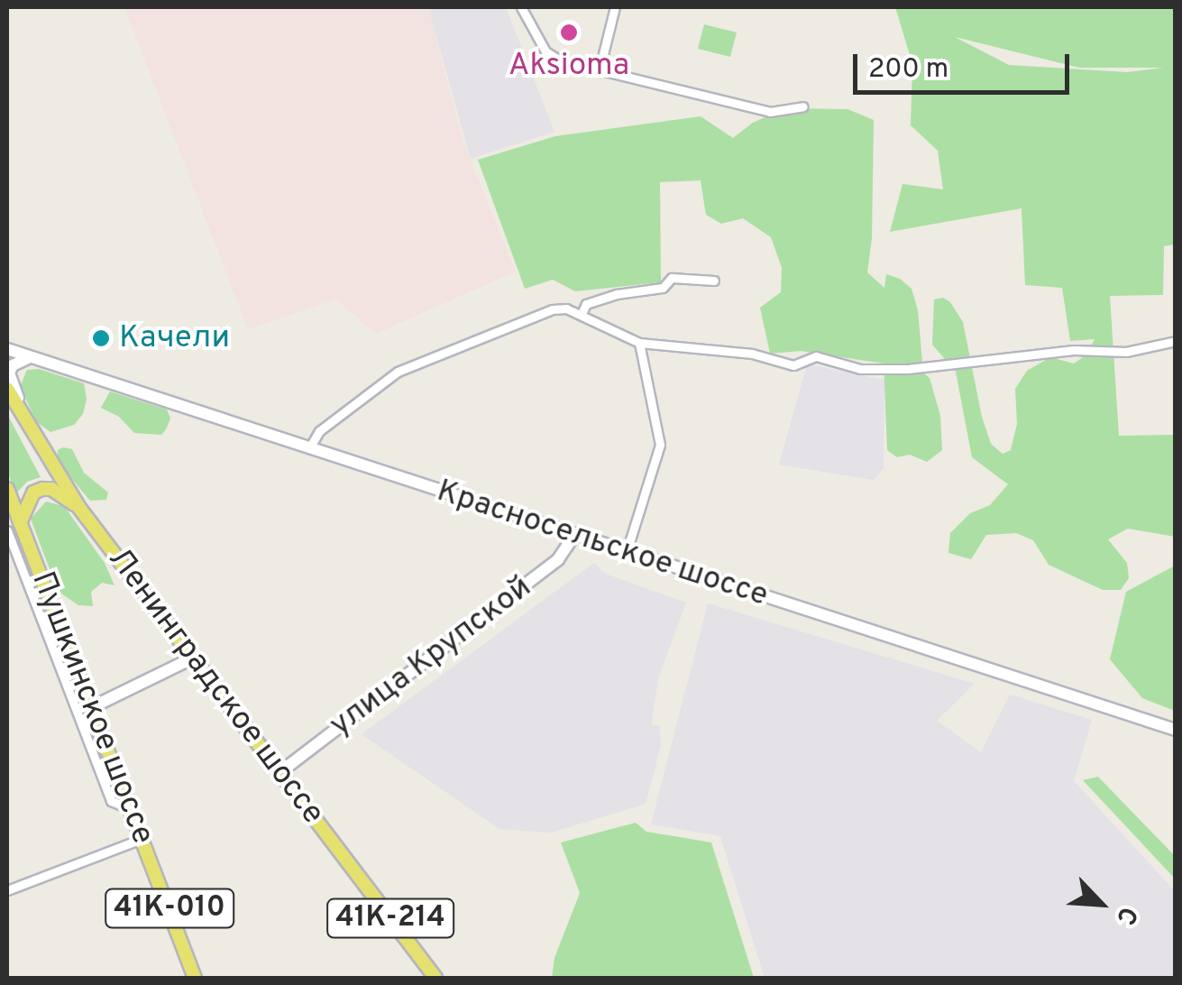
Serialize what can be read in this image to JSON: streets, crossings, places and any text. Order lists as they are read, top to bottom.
{
  "streets": {
    "main road": [
      "Красносельское шоссе",
      "улица Крупской",
      "Ленинградское шоссе",
      "Пушкинское шоссе",
      "41К-010",
      "41К-214"
    ]
  },
  "crossings": [
    ["Красносельское шоссе", "улица Крупской"],
    ["улица Крупской", "Ленинградское шоссе"]
  ],
  "places": ["Aksioma", "Качели"],
  "scale_bar": "200 m",
  "north": "bottom right"
}
